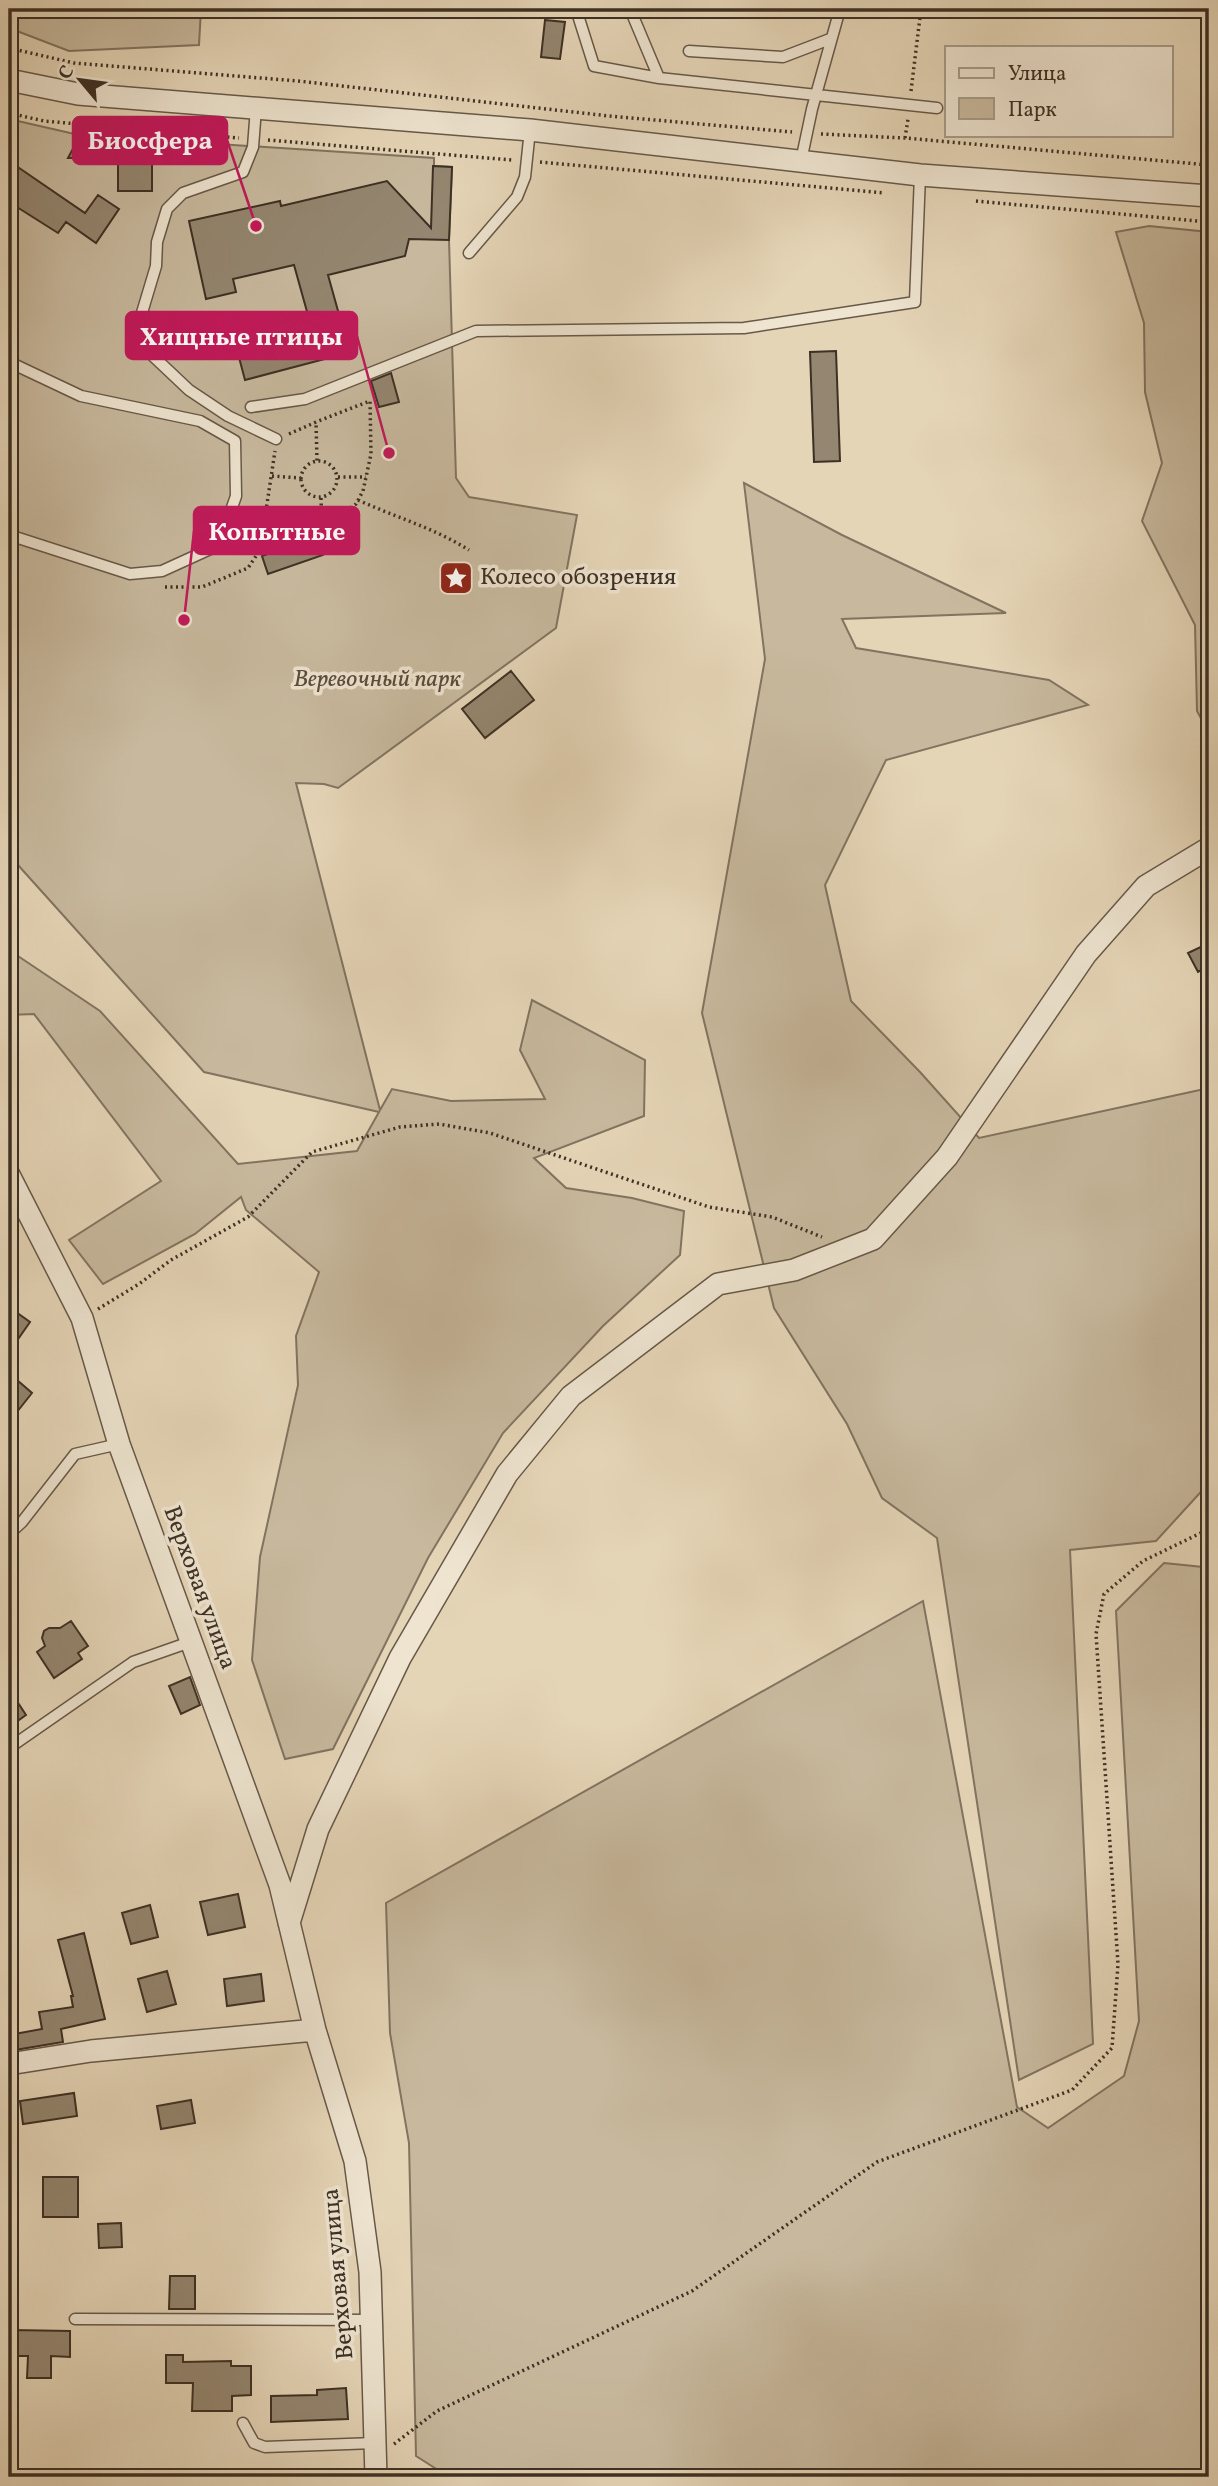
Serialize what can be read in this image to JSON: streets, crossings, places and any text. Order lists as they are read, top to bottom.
{
  "streets": {
    "street": ["Верховая улица"]
  },
  "parks": ["Веревочный парк"],
  "places": {
    "other": ["Биосфера", "Хищные птицы", "Копытные"],
    "place": ["Колесо обозрения"]
  },
  "legend": ["Улица", "Парк"],
  "north": "top left"
}
